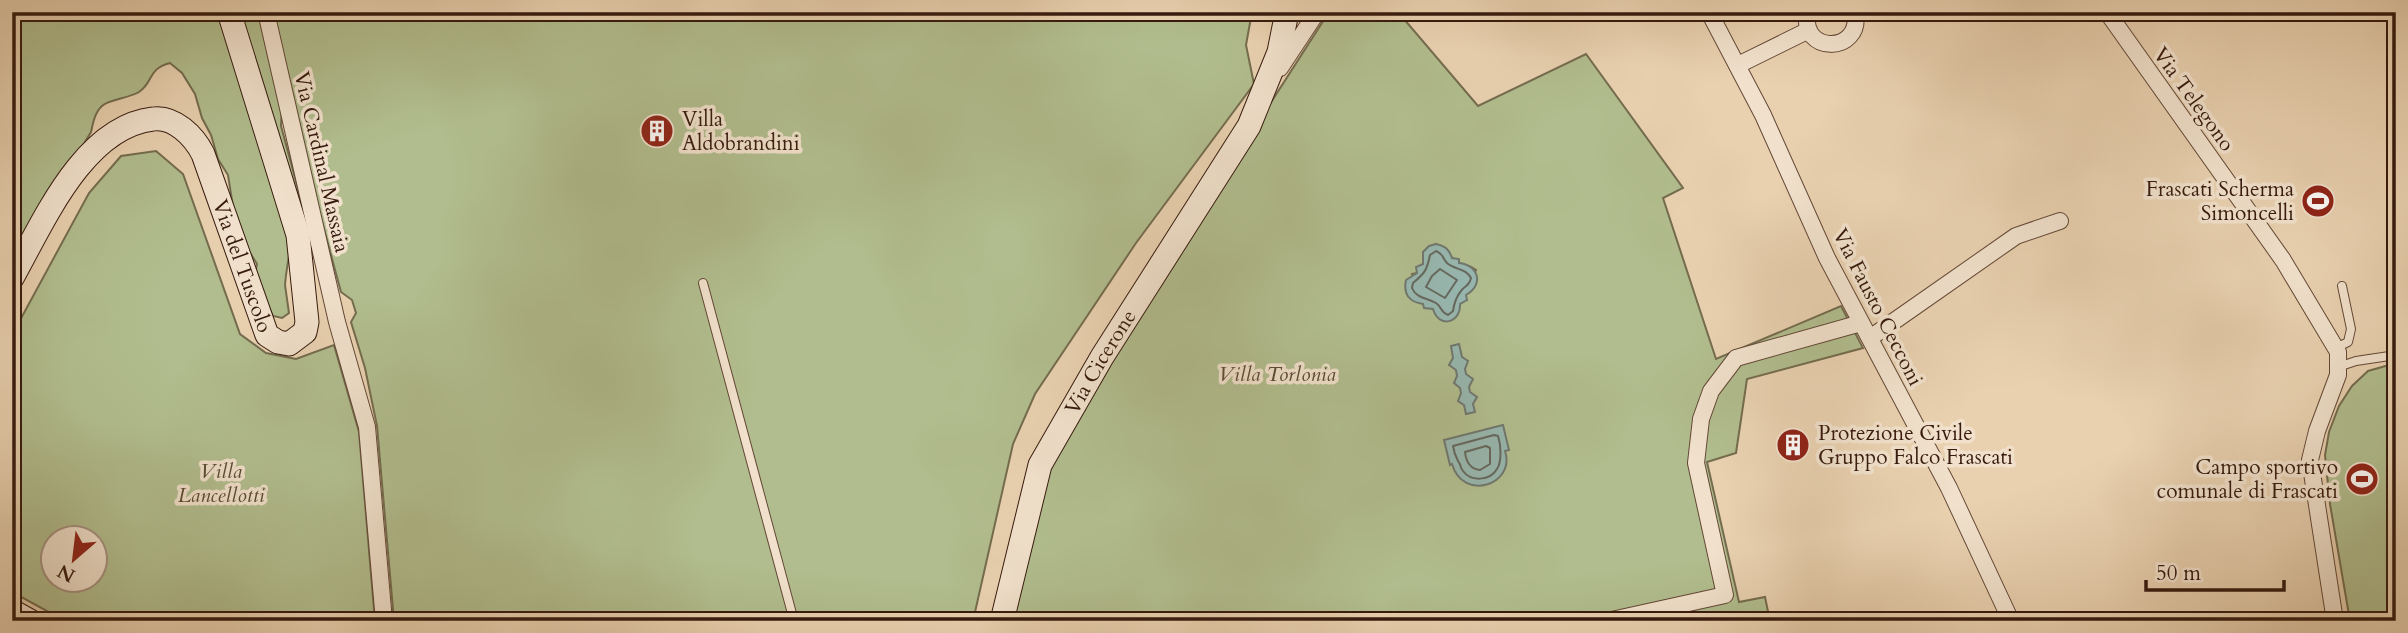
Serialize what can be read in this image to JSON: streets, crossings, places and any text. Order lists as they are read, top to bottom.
{
  "streets": {
    "street": [
      "Via Telegono",
      "Via Cardinal Massaia",
      "Via del Tuscolo",
      "Via Fausto Cecconi",
      "Via Cicerone"
    ]
  },
  "parks": ["Villa Torlonia", "Villa Lancellotti"],
  "places": {
    "building": ["Villa Aldobrandini", "Protezione Civile Gruppo Falco Frascati"],
    "sports": ["Frascati Scherma Simoncelli", "Campo sportivo comunale di Frascati"]
  },
  "scale_bar": "50 m",
  "north": "bottom left"
}
